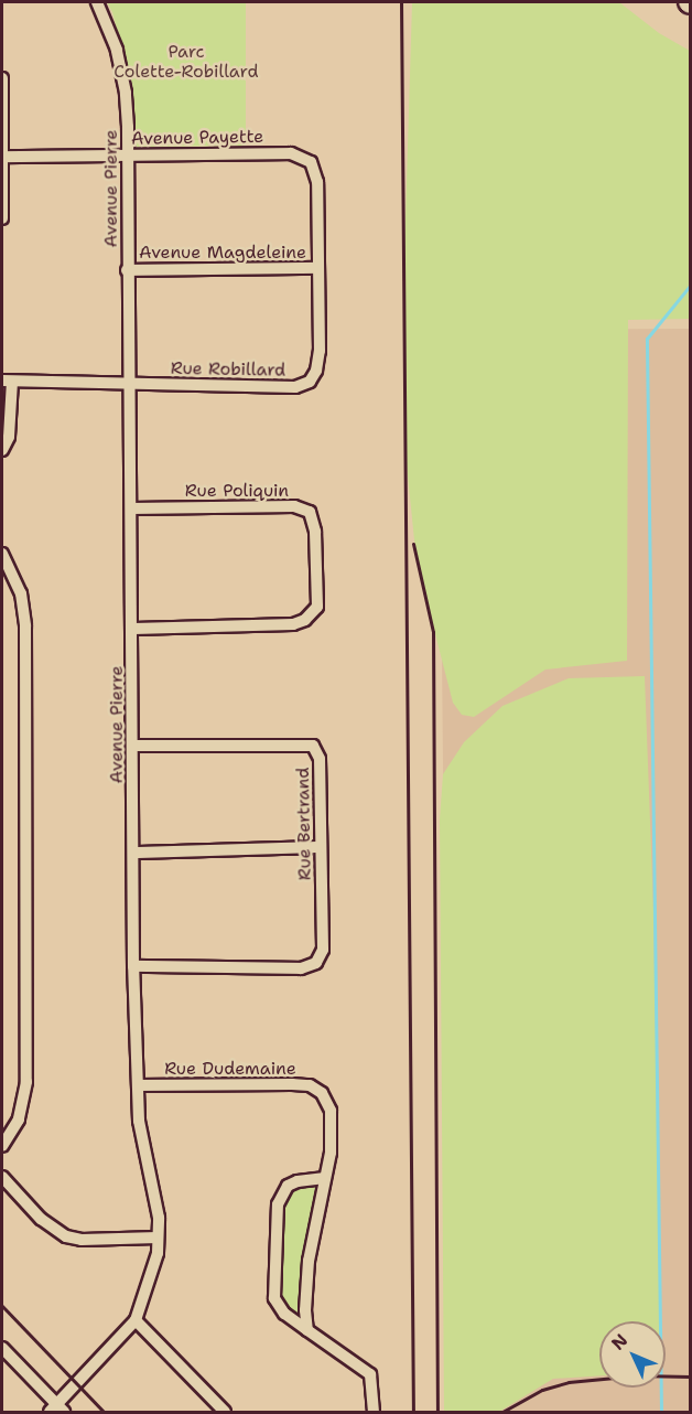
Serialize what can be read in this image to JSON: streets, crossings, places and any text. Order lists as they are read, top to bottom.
{
  "streets": {
    "street": [
      "Avenue Payette",
      "Avenue Pierre",
      "Avenue Magdeleine",
      "Rue Robillard",
      "Rue Poliquin",
      "Rue Bertrand",
      "Rue Dudemaine"
    ]
  },
  "crossings": [
    ["Avenue Payette", "Avenue Pierre"],
    ["Avenue Payette", "Rue Robillard"],
    ["Avenue Pierre", "Avenue Magdeleine"],
    ["Avenue Pierre", "Rue Robillard"],
    ["Avenue Pierre", "Rue Poliquin"],
    ["Avenue Pierre", "Rue Bertrand"],
    ["Avenue Pierre", "Rue Dudemaine"],
    ["Avenue Magdeleine", "Rue Robillard"]
  ],
  "parks": ["Parc Colette-Robillard"],
  "north": "top left"
}
